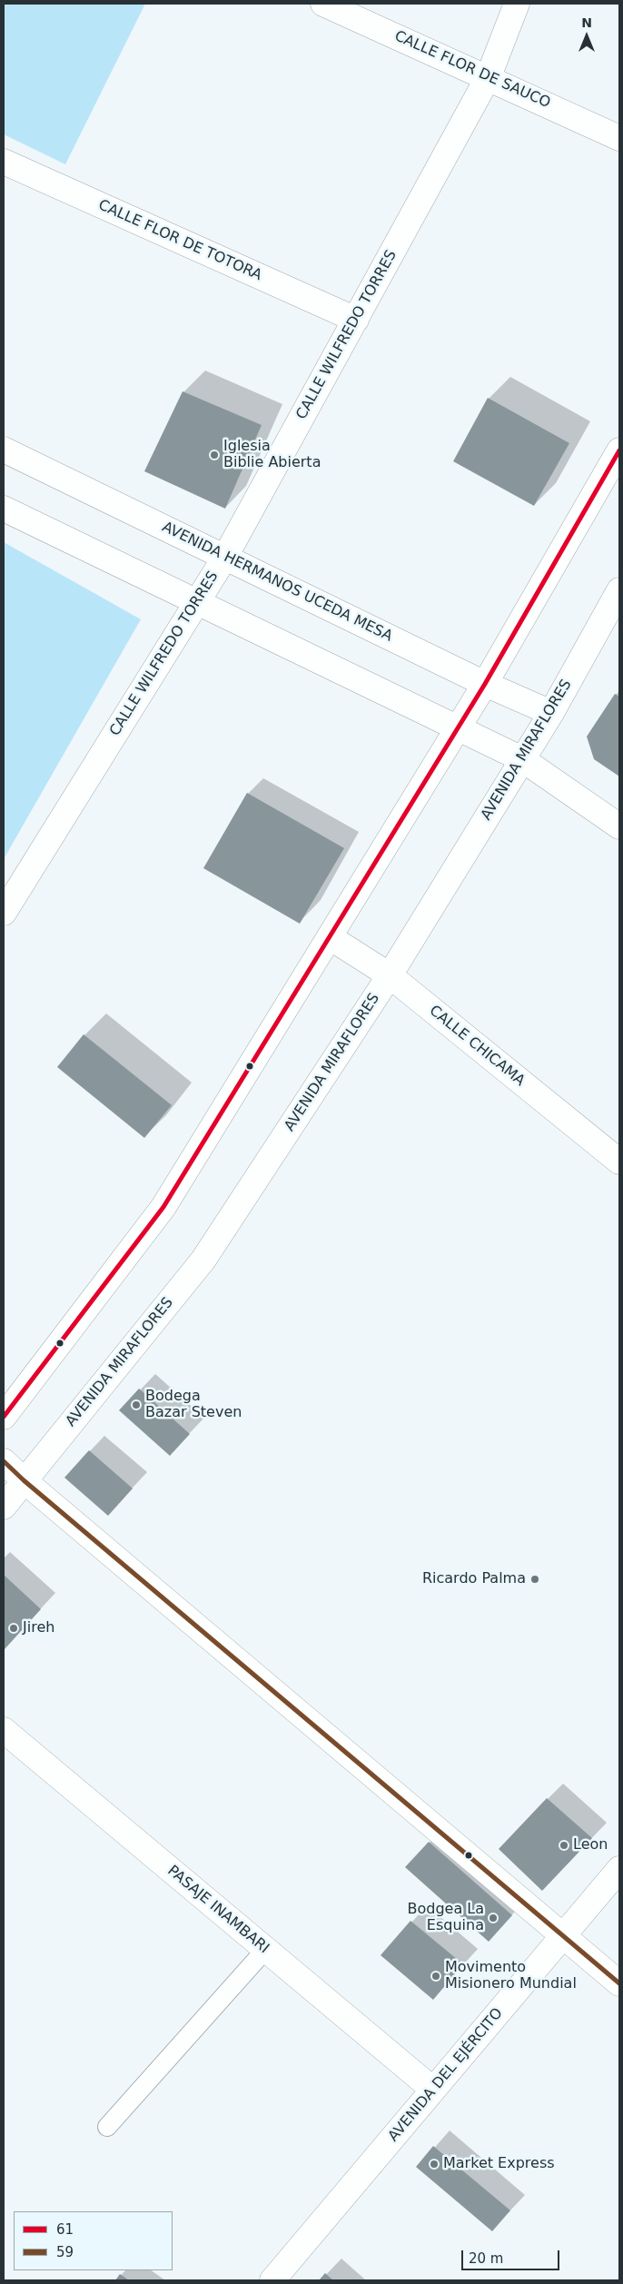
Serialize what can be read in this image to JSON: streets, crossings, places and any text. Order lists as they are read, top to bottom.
{
  "streets": {
    "street": [
      "CALLE FLOR DE SAUCO",
      "CALLE FLOR DE TOTORA",
      "CALLE WILFREDO TORRES",
      "AVENIDA HERMANOS UCEDA MESA",
      "AVENIDA MIRAFLORES",
      "CALLE CHICAMA",
      "PASAJE INAMBARI",
      "AVENIDA DEL EJÉRCITO"
    ]
  },
  "crossings": [
    ["CALLE FLOR DE SAUCO", "CALLE WILFREDO TORRES"],
    ["CALLE FLOR DE TOTORA", "CALLE WILFREDO TORRES"],
    ["CALLE WILFREDO TORRES", "AVENIDA HERMANOS UCEDA MESA"],
    ["AVENIDA HERMANOS UCEDA MESA", "AVENIDA MIRAFLORES"],
    ["AVENIDA MIRAFLORES", "CALLE CHICAMA"],
    ["PASAJE INAMBARI", "AVENIDA DEL EJÉRCITO"]
  ],
  "places": [
    "Iglesia Biblie Abierta",
    "Bodega Bazar Steven",
    "Ricardo Palma",
    "Jireh",
    "Leon",
    "Bodgea La Esquina",
    "Movimento Misionero Mundial",
    "Market Express"
  ],
  "lines": ["transit line 61", "transit line 59"],
  "legend": ["61", "59"],
  "scale_bar": "20 m",
  "north": "top"
}
